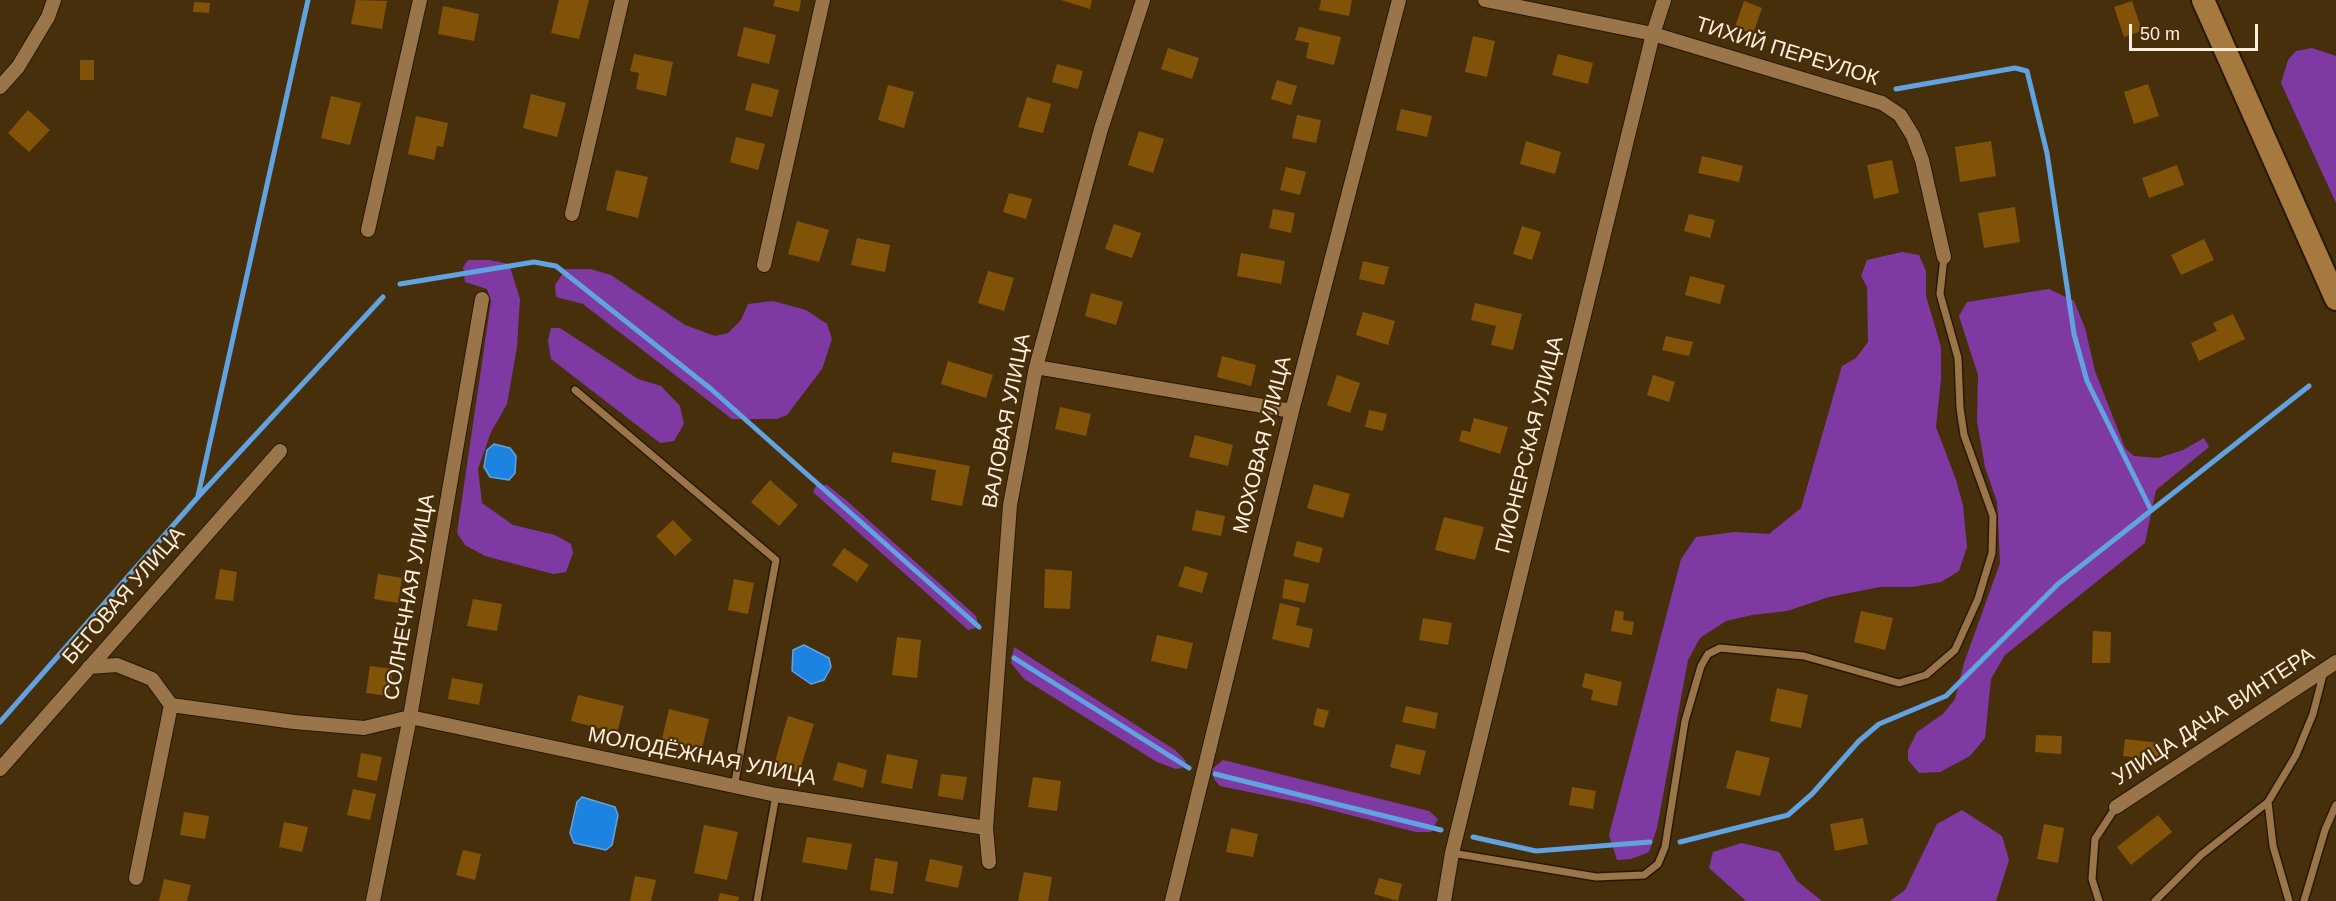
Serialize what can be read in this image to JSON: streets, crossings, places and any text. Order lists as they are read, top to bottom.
{
  "streets": {
    "street": [
      "ТИХИЙ ПЕРЕУЛОК",
      "ВАЛОВАЯ УЛИЦА",
      "МОХОВАЯ УЛИЦА",
      "ПИОНЕРСКАЯ УЛИЦА",
      "БЕГОВАЯ УЛИЦА",
      "СОЛНЕЧНАЯ УЛИЦА",
      "УЛИЦА ДАЧА ВИНТЕРА",
      "МОЛОДЁЖНАЯ УЛИЦА"
    ]
  },
  "crossings": [
    ["ТИХИЙ ПЕРЕУЛОК", "ПИОНЕРСКАЯ УЛИЦА"],
    ["ВАЛОВАЯ УЛИЦА", "МОЛОДЁЖНАЯ УЛИЦА"],
    ["СОЛНЕЧНАЯ УЛИЦА", "МОЛОДЁЖНАЯ УЛИЦА"]
  ],
  "scale_bar": "50 m"
}
